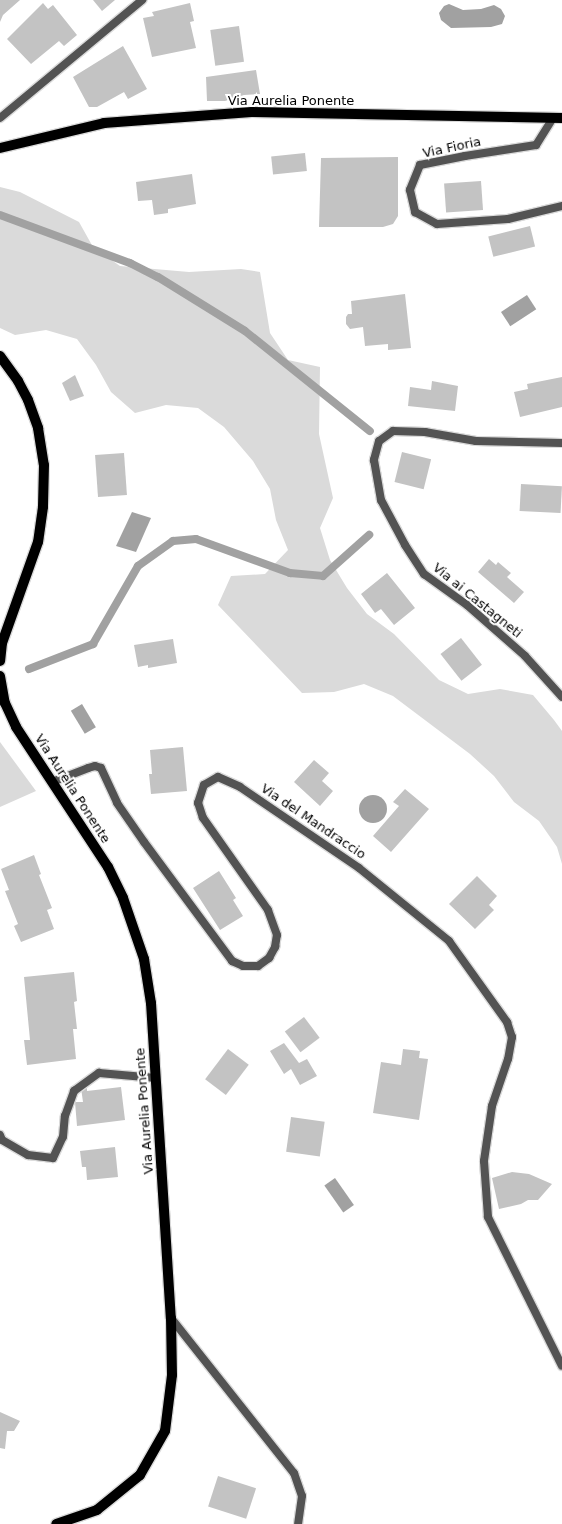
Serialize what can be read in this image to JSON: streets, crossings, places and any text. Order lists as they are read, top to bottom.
{
  "streets": {
    "main road": ["Via Aurelia Ponente"],
    "street": ["Via Fioria", "Via ai Castagneti", "Via del Mandraccio"]
  },
  "crossings": [
    ["Via Aurelia Ponente", "Via Fioria"],
    ["Via Aurelia Ponente", "Via del Mandraccio"]
  ]
}
